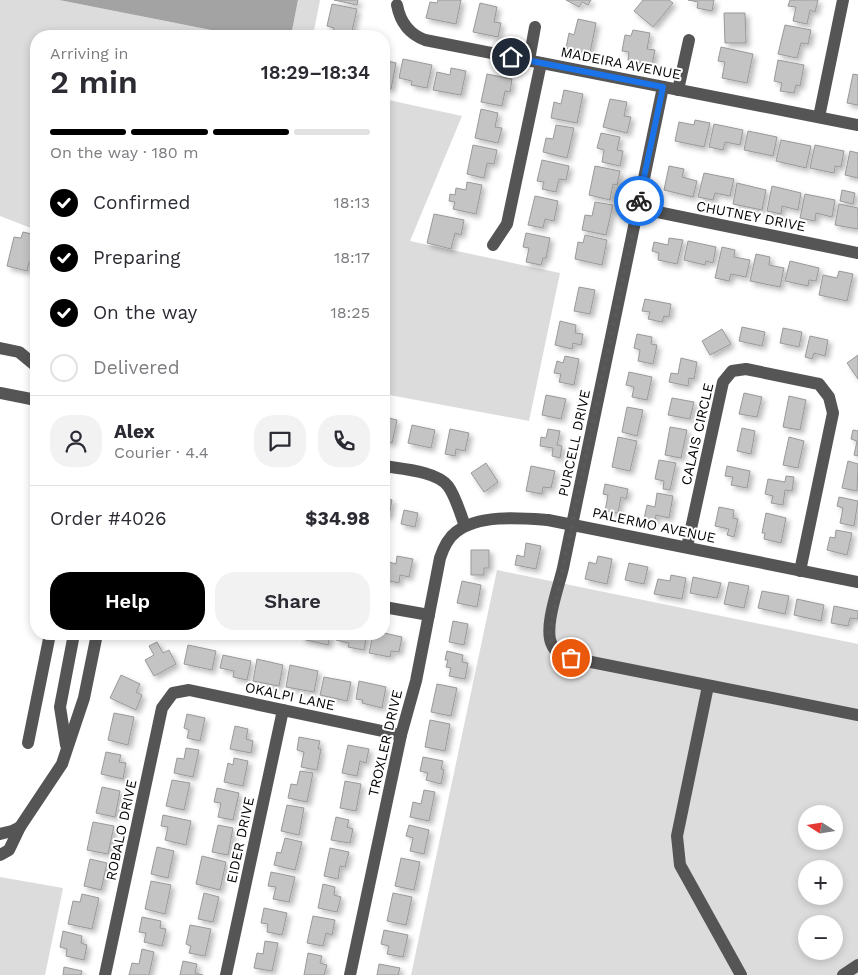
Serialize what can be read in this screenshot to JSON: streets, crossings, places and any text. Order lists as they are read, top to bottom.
{
  "streets": {
    "street": [
      "MADEIRA AVENUE",
      "CHUTNEY DRIVE",
      "CALAIS CIRCLE",
      "PURCELL DRIVE",
      "PALERMO AVENUE",
      "OKALPI LANE",
      "TROXLER DRIVE",
      "ROBALO DRIVE",
      "EIDER DRIVE"
    ]
  },
  "crossings": [
    ["MADEIRA AVENUE", "PURCELL DRIVE"],
    ["CHUTNEY DRIVE", "PURCELL DRIVE"],
    ["CALAIS CIRCLE", "PALERMO AVENUE"],
    ["PURCELL DRIVE", "PALERMO AVENUE"],
    ["PALERMO AVENUE", "TROXLER DRIVE"],
    ["OKALPI LANE", "TROXLER DRIVE"],
    ["OKALPI LANE", "ROBALO DRIVE"],
    ["OKALPI LANE", "EIDER DRIVE"]
  ],
  "north": "left",
  "page": {
    "heading": ["2 min", "Arriving in", "18:29–18:34"],
    "panel": [
      "Alex",
      "Courier · 4.4",
      "Order #4026",
      "$34.98"
    ],
    "bar": "On the way · 180 m",
    "list": [
      ["Confirmed", "18:13"],
      ["Preparing", "18:17"],
      ["On the way", "18:25"],
      "Delivered"
    ],
    "buttons": ["Help", "Share"],
    "map_buttons": ["+", "−"]
  }
}
